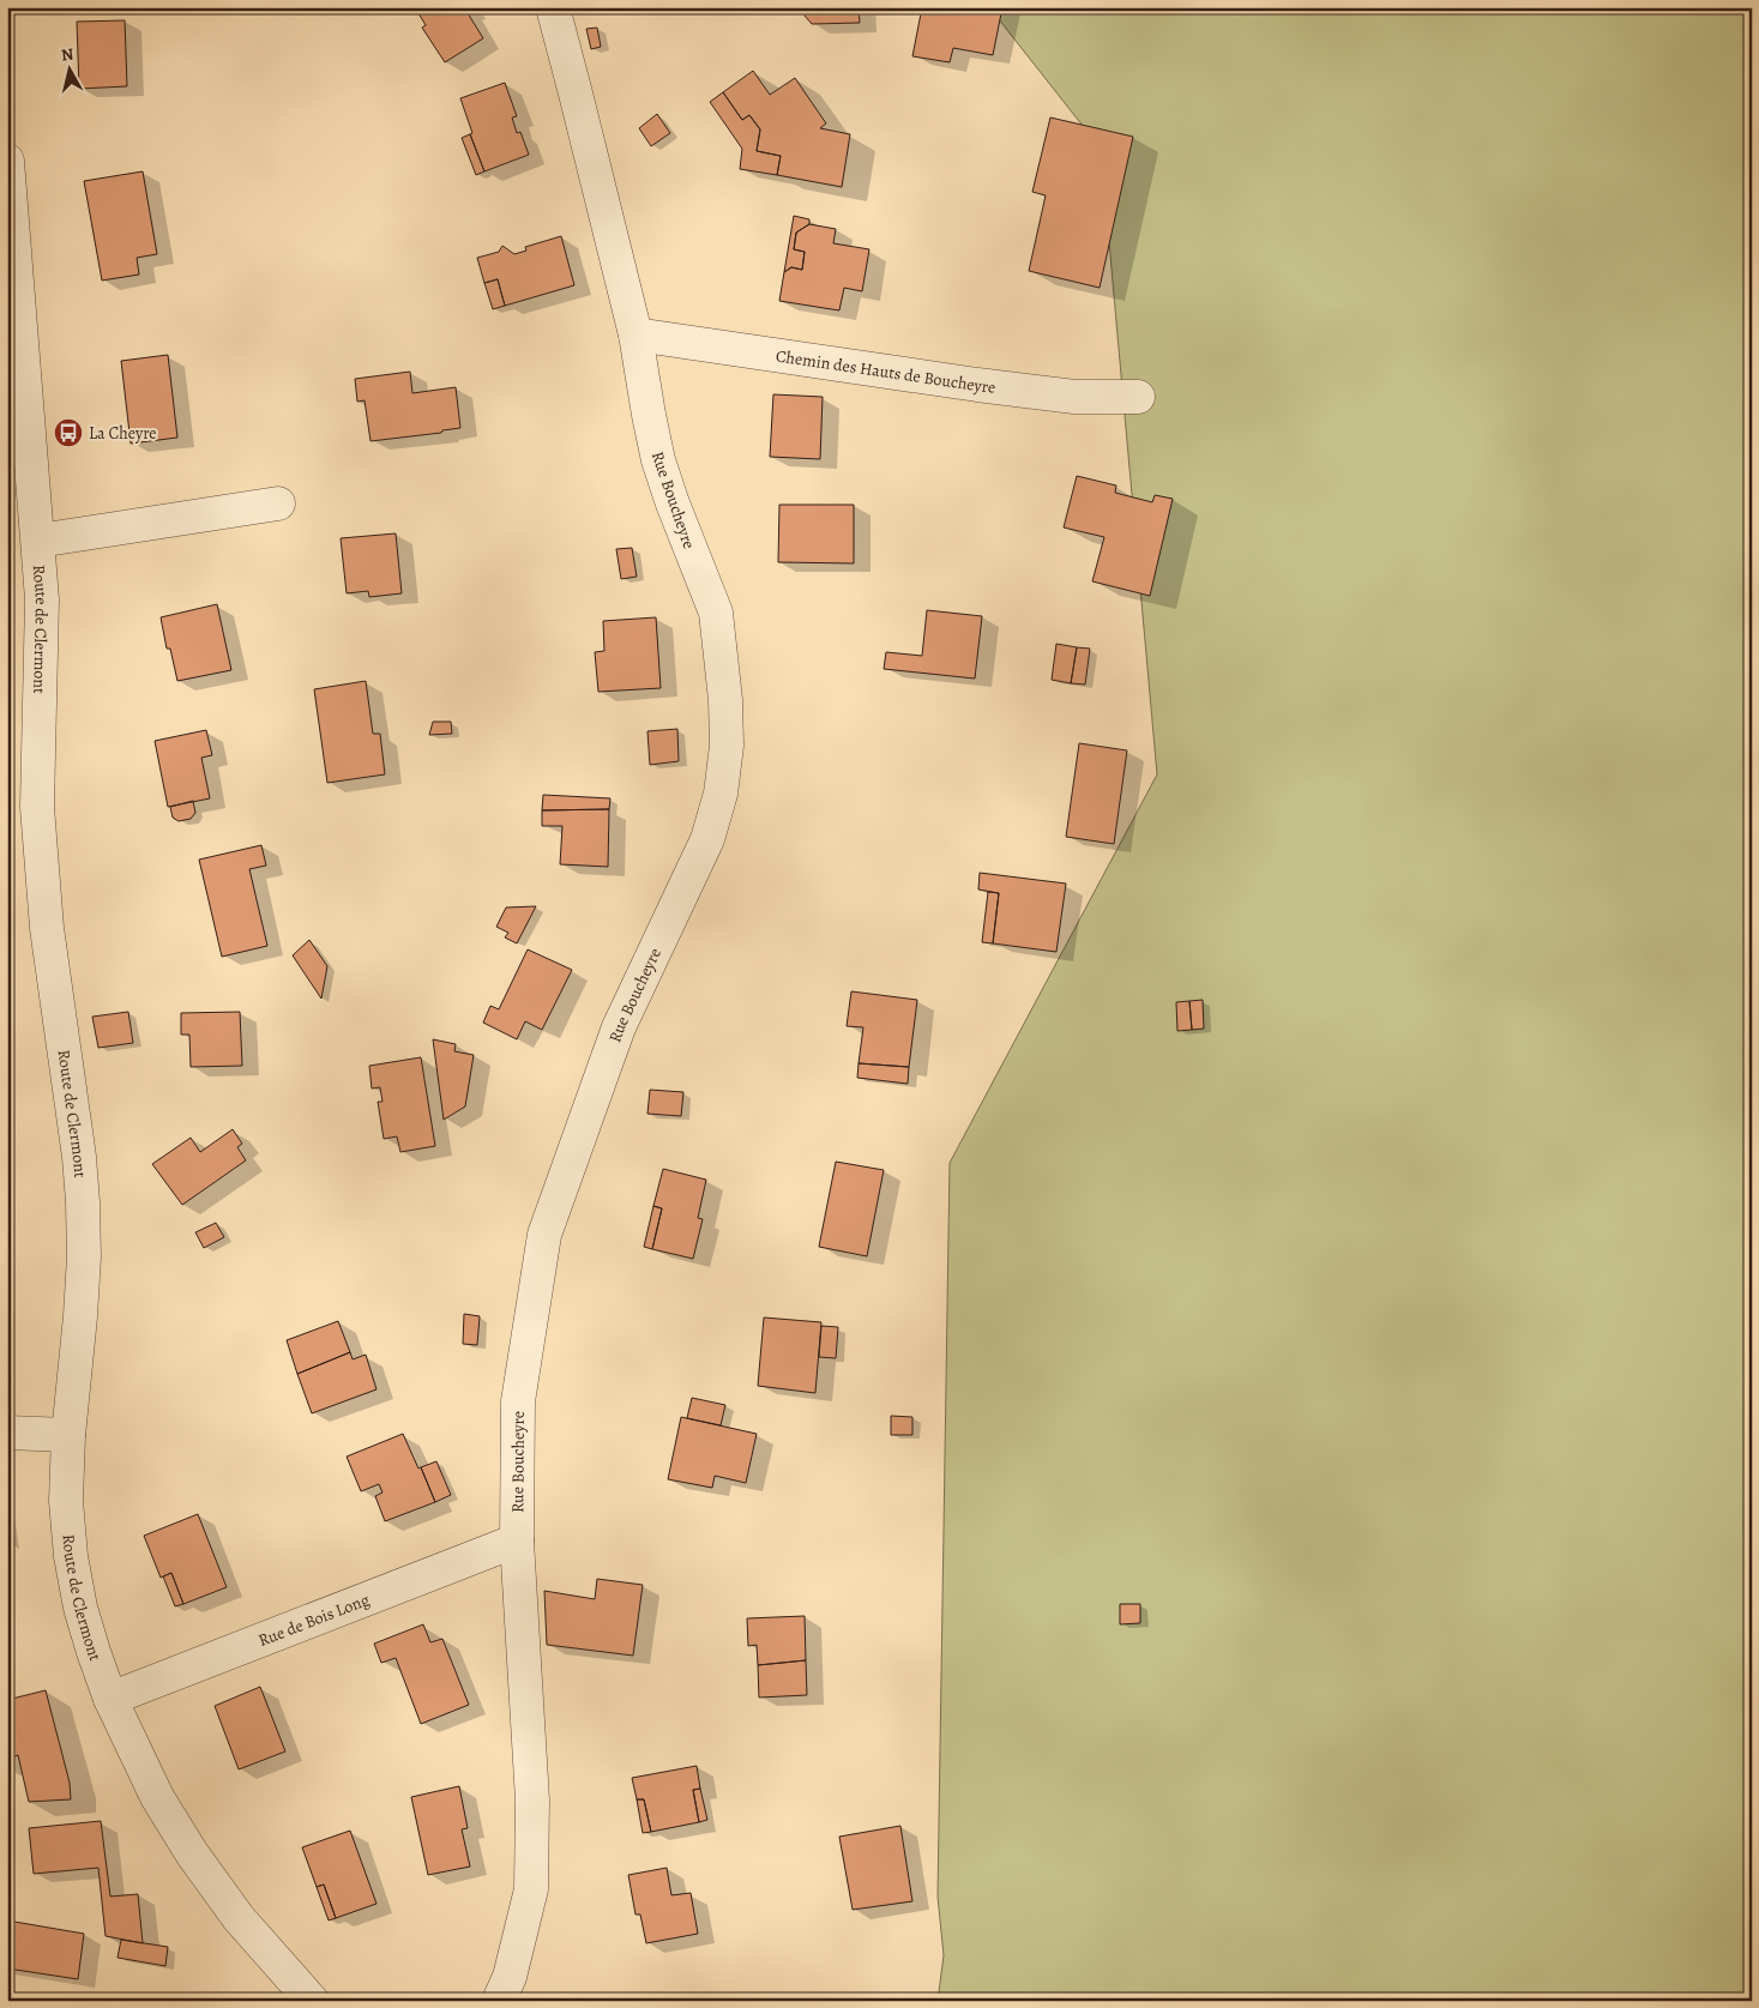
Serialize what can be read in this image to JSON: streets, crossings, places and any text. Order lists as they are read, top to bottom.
{
  "streets": {
    "street": [
      "Chemin des Hauts de Boucheyre",
      "Rue Boucheyre",
      "Route de Clermont",
      "Rue de Bois Long"
    ]
  },
  "crossings": [
    ["Chemin des Hauts de Boucheyre", "Rue Boucheyre"],
    ["Rue Boucheyre", "Rue de Bois Long"],
    ["Route de Clermont", "Rue de Bois Long"]
  ],
  "places": {
    "bus stop": ["La Cheyre"]
  },
  "north": "top"
}
